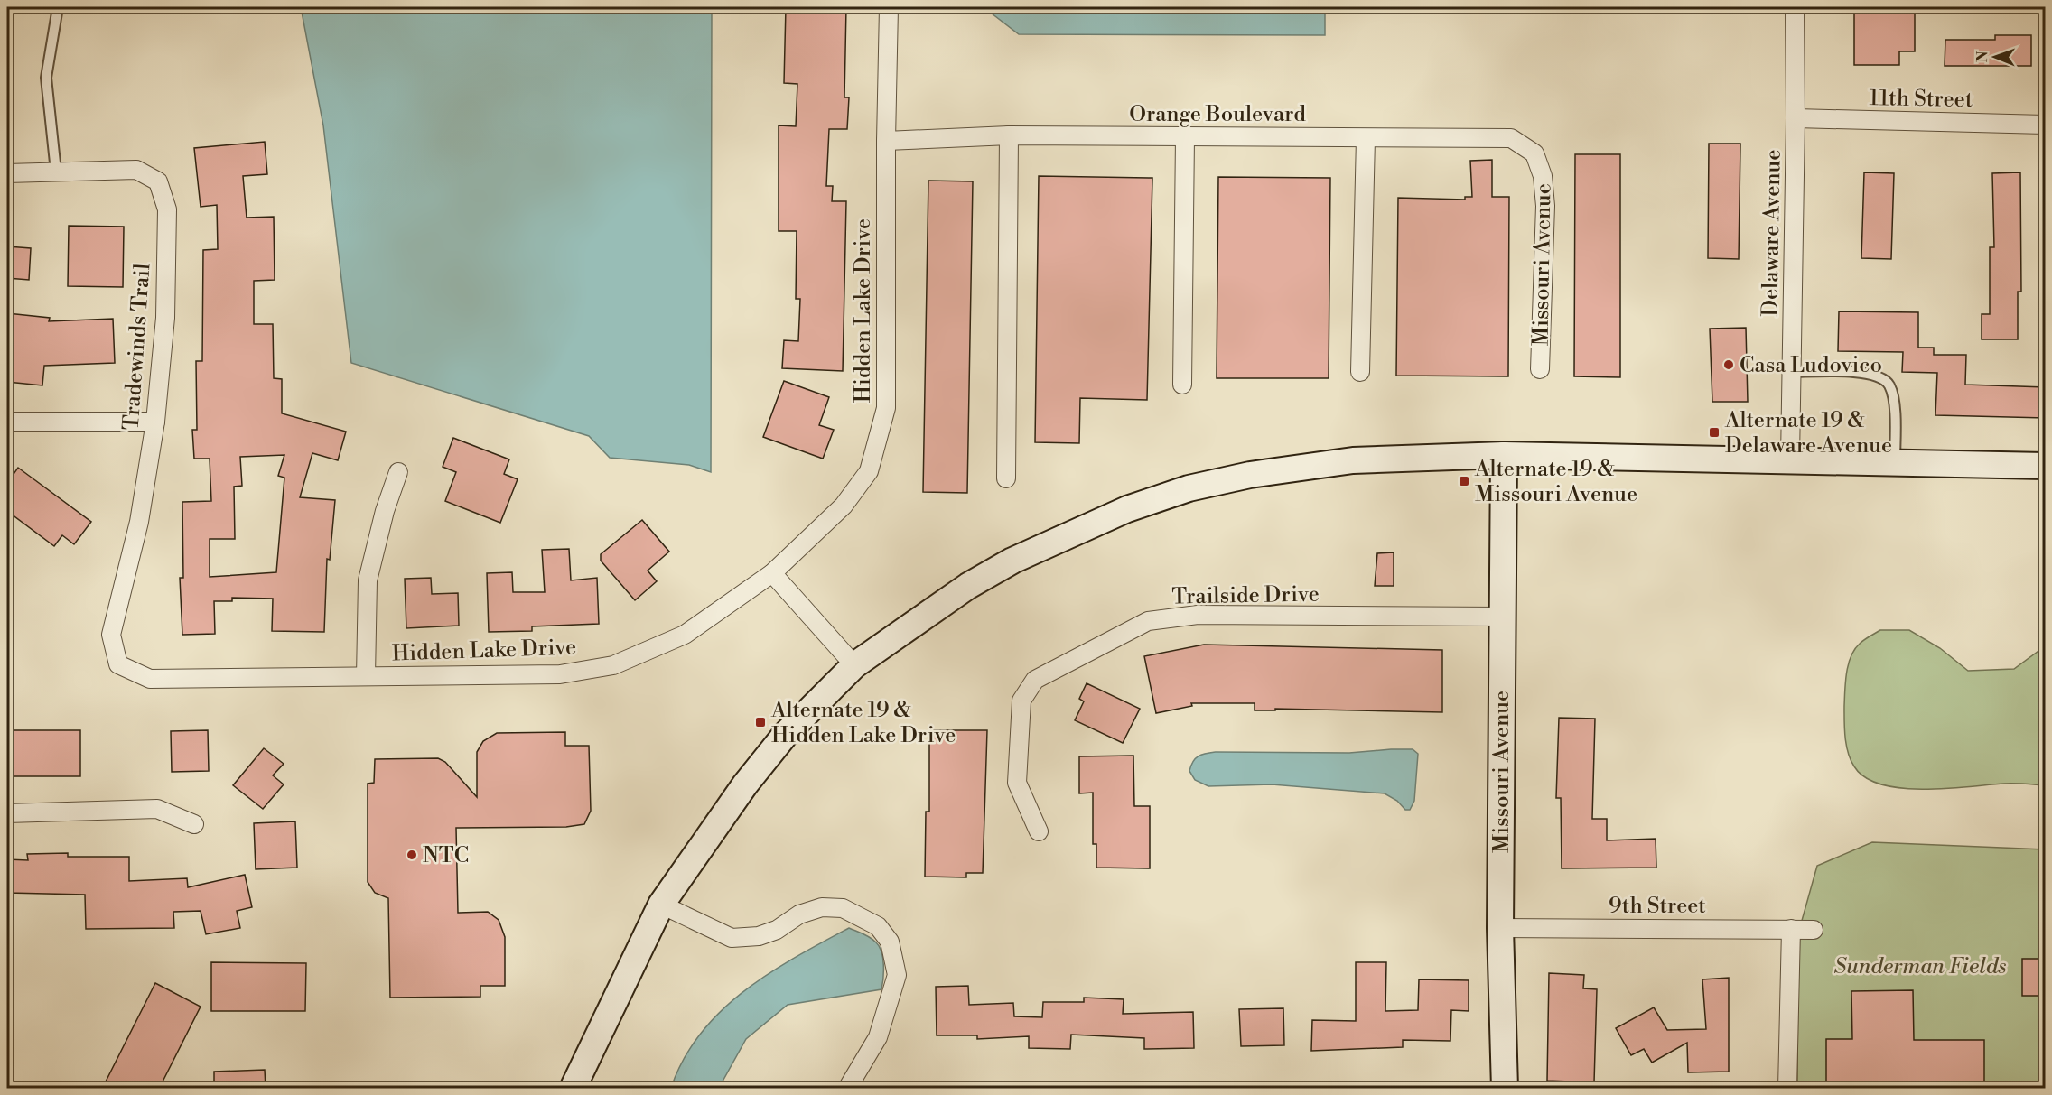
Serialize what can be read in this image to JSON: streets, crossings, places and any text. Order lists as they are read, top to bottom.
{
  "streets": {
    "main road": ["Missouri Avenue"],
    "street": [
      "11th Street",
      "Orange Boulevard",
      "Delaware Avenue",
      "Hidden Lake Drive",
      "Tradewinds Trail",
      "Trailside Drive",
      "9th Street"
    ]
  },
  "crossings": [
    ["11th Street", "Delaware Avenue"],
    ["Orange Boulevard", "Missouri Avenue"],
    ["Orange Boulevard", "Hidden Lake Drive"],
    ["Missouri Avenue", "Trailside Drive"],
    ["Missouri Avenue", "9th Street"],
    ["Hidden Lake Drive", "Tradewinds Trail"]
  ],
  "parks": ["Sunderman Fields"],
  "places": {
    "other": ["Casa Ludovico", "NTC"],
    "transit": ["Alternate 19 & Delaware Avenue", "Alternate 19 & Missouri Avenue", "Alternate 19 & Hidden Lake Drive"]
  },
  "north": "left"
}
